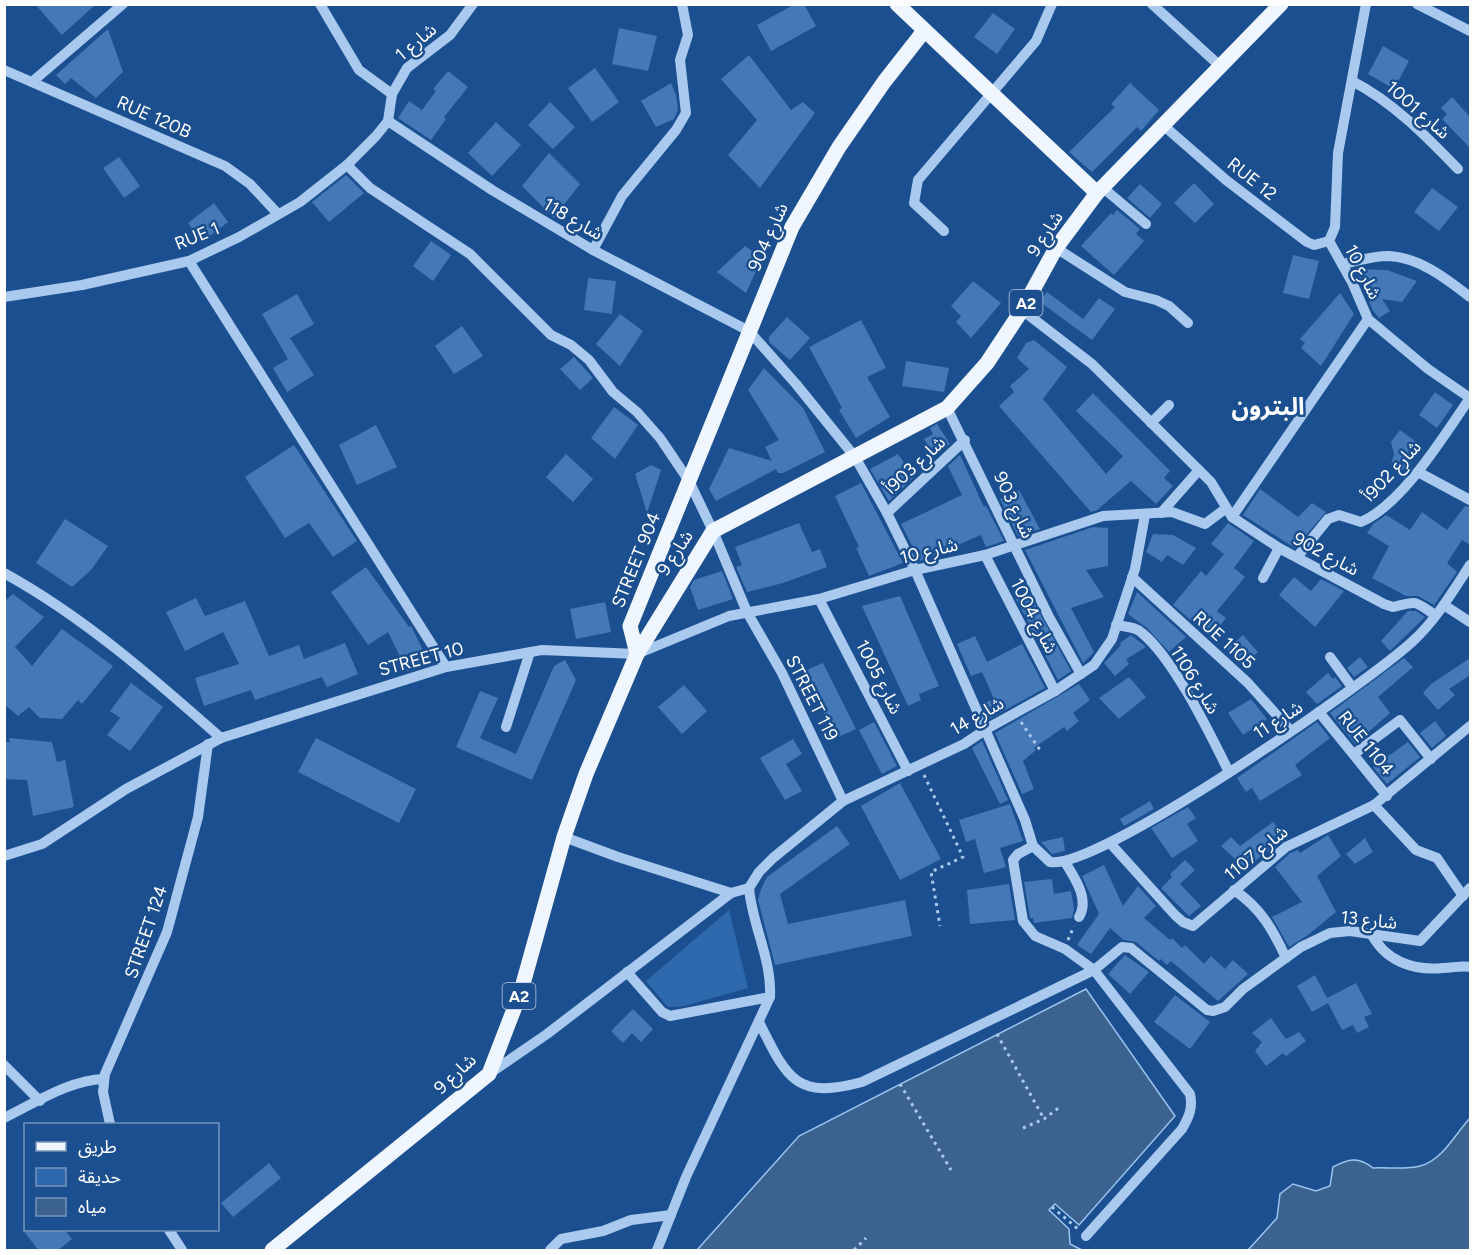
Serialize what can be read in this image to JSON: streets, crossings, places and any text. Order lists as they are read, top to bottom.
{
  "streets": {
    "main road": [
      "شارع 9",
      "شارع 904",
      "A2",
      "STREET 904"
    ],
    "street": [
      "شارع 1",
      "شارع 1001",
      "RUE 120B",
      "RUE 12",
      "شارع 118",
      "RUE 1",
      "شارع 10",
      "شارع 903أ",
      "شارع 902أ",
      "شارع 903",
      "شارع 902",
      "شارع 1004",
      "RUE 1105",
      "STREET 10",
      "شارع 1005",
      "شارع 1106",
      "STREET 119",
      "شارع 14",
      "شارع 11",
      "RUE 1104",
      "شارع 1107",
      "شارع 13",
      "STREET 124"
    ]
  },
  "crossings": [
    ["شارع 1", "شارع 118"],
    ["شارع 1001", "شارع 10"],
    ["RUE 120B", "RUE 1"],
    ["RUE 12", "شارع 9"],
    ["RUE 12", "شارع 10"],
    ["شارع 118", "شارع 904"],
    ["شارع 9", "شارع 10"],
    ["شارع 9", "شارع 903"],
    ["شارع 9", "STREET 904"],
    ["شارع 9", "STREET 10"],
    ["شارع 9", "STREET 119"],
    ["RUE 1", "STREET 119"],
    ["شارع 904", "STREET 904"],
    ["شارع 904", "STREET 119"],
    ["شارع 10", "شارع 903"],
    ["شارع 10", "شارع 902"],
    ["شارع 10", "STREET 904"],
    ["شارع 10", "شارع 1004"],
    ["شارع 10", "STREET 10"],
    ["شارع 10", "شارع 1005"],
    ["شارع 10", "STREET 119"],
    ["شارع 10", "شارع 14"],
    ["شارع 903أ", "شارع 903"],
    ["شارع 902أ", "شارع 902"],
    ["شارع 903", "شارع 14"],
    ["شارع 902", "شارع 11"],
    ["STREET 904", "STREET 10"],
    ["STREET 904", "STREET 119"],
    ["شارع 1004", "شارع 14"],
    ["RUE 1105", "شارع 14"],
    ["RUE 1105", "شارع 11"],
    ["STREET 10", "STREET 124"],
    ["شارع 1005", "شارع 14"],
    ["شارع 1106", "شارع 14"],
    ["شارع 1106", "شارع 11"],
    ["STREET 119", "شارع 14"],
    ["شارع 11", "RUE 1104"],
    ["شارع 11", "شارع 1107"],
    ["RUE 1104", "شارع 1107"]
  ],
  "districts": ["البترون"],
  "legend": ["طريق", "حديقة", "مياه"]
}
